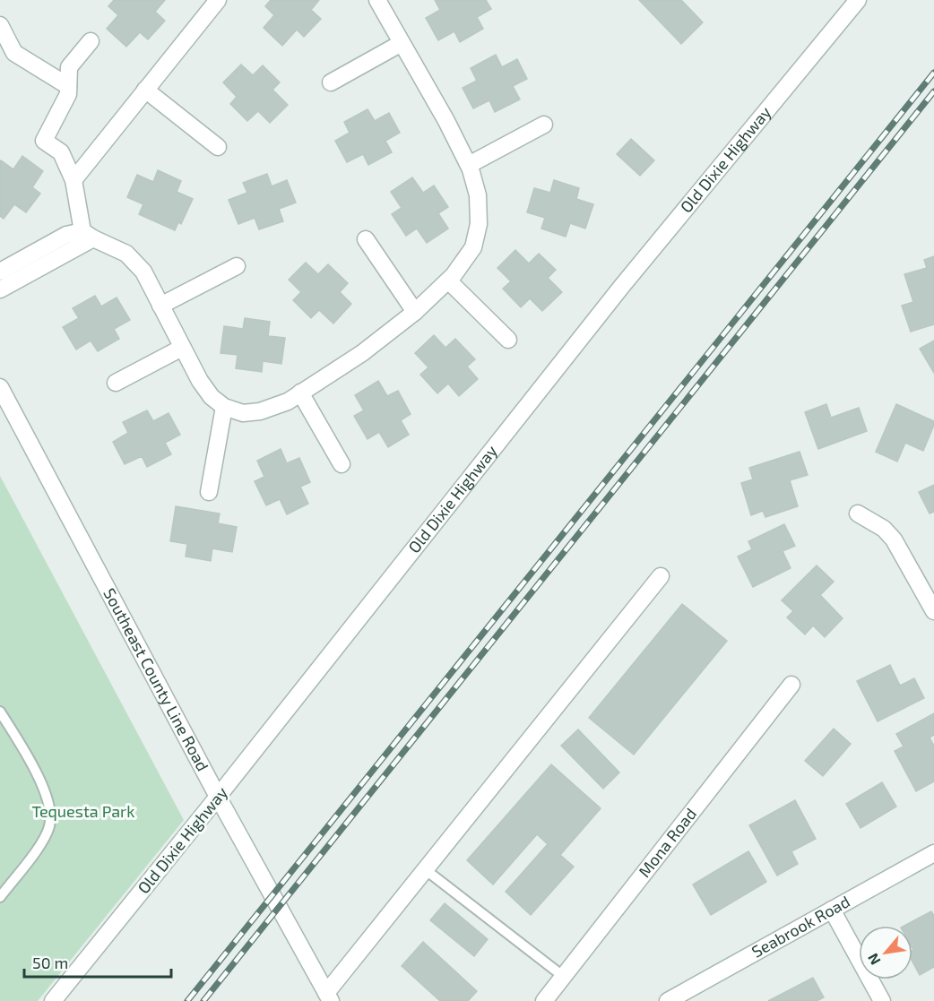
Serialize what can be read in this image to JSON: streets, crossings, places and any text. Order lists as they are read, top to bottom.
{
  "streets": {
    "street": [
      "Old Dixie Highway",
      "Southeast County Line Road",
      "Mona Road",
      "Seabrook Road"
    ]
  },
  "crossings": [
    ["Old Dixie Highway", "Southeast County Line Road"]
  ],
  "parks": ["Tequesta Park"],
  "scale_bar": "50 m",
  "north": "bottom left"
}
